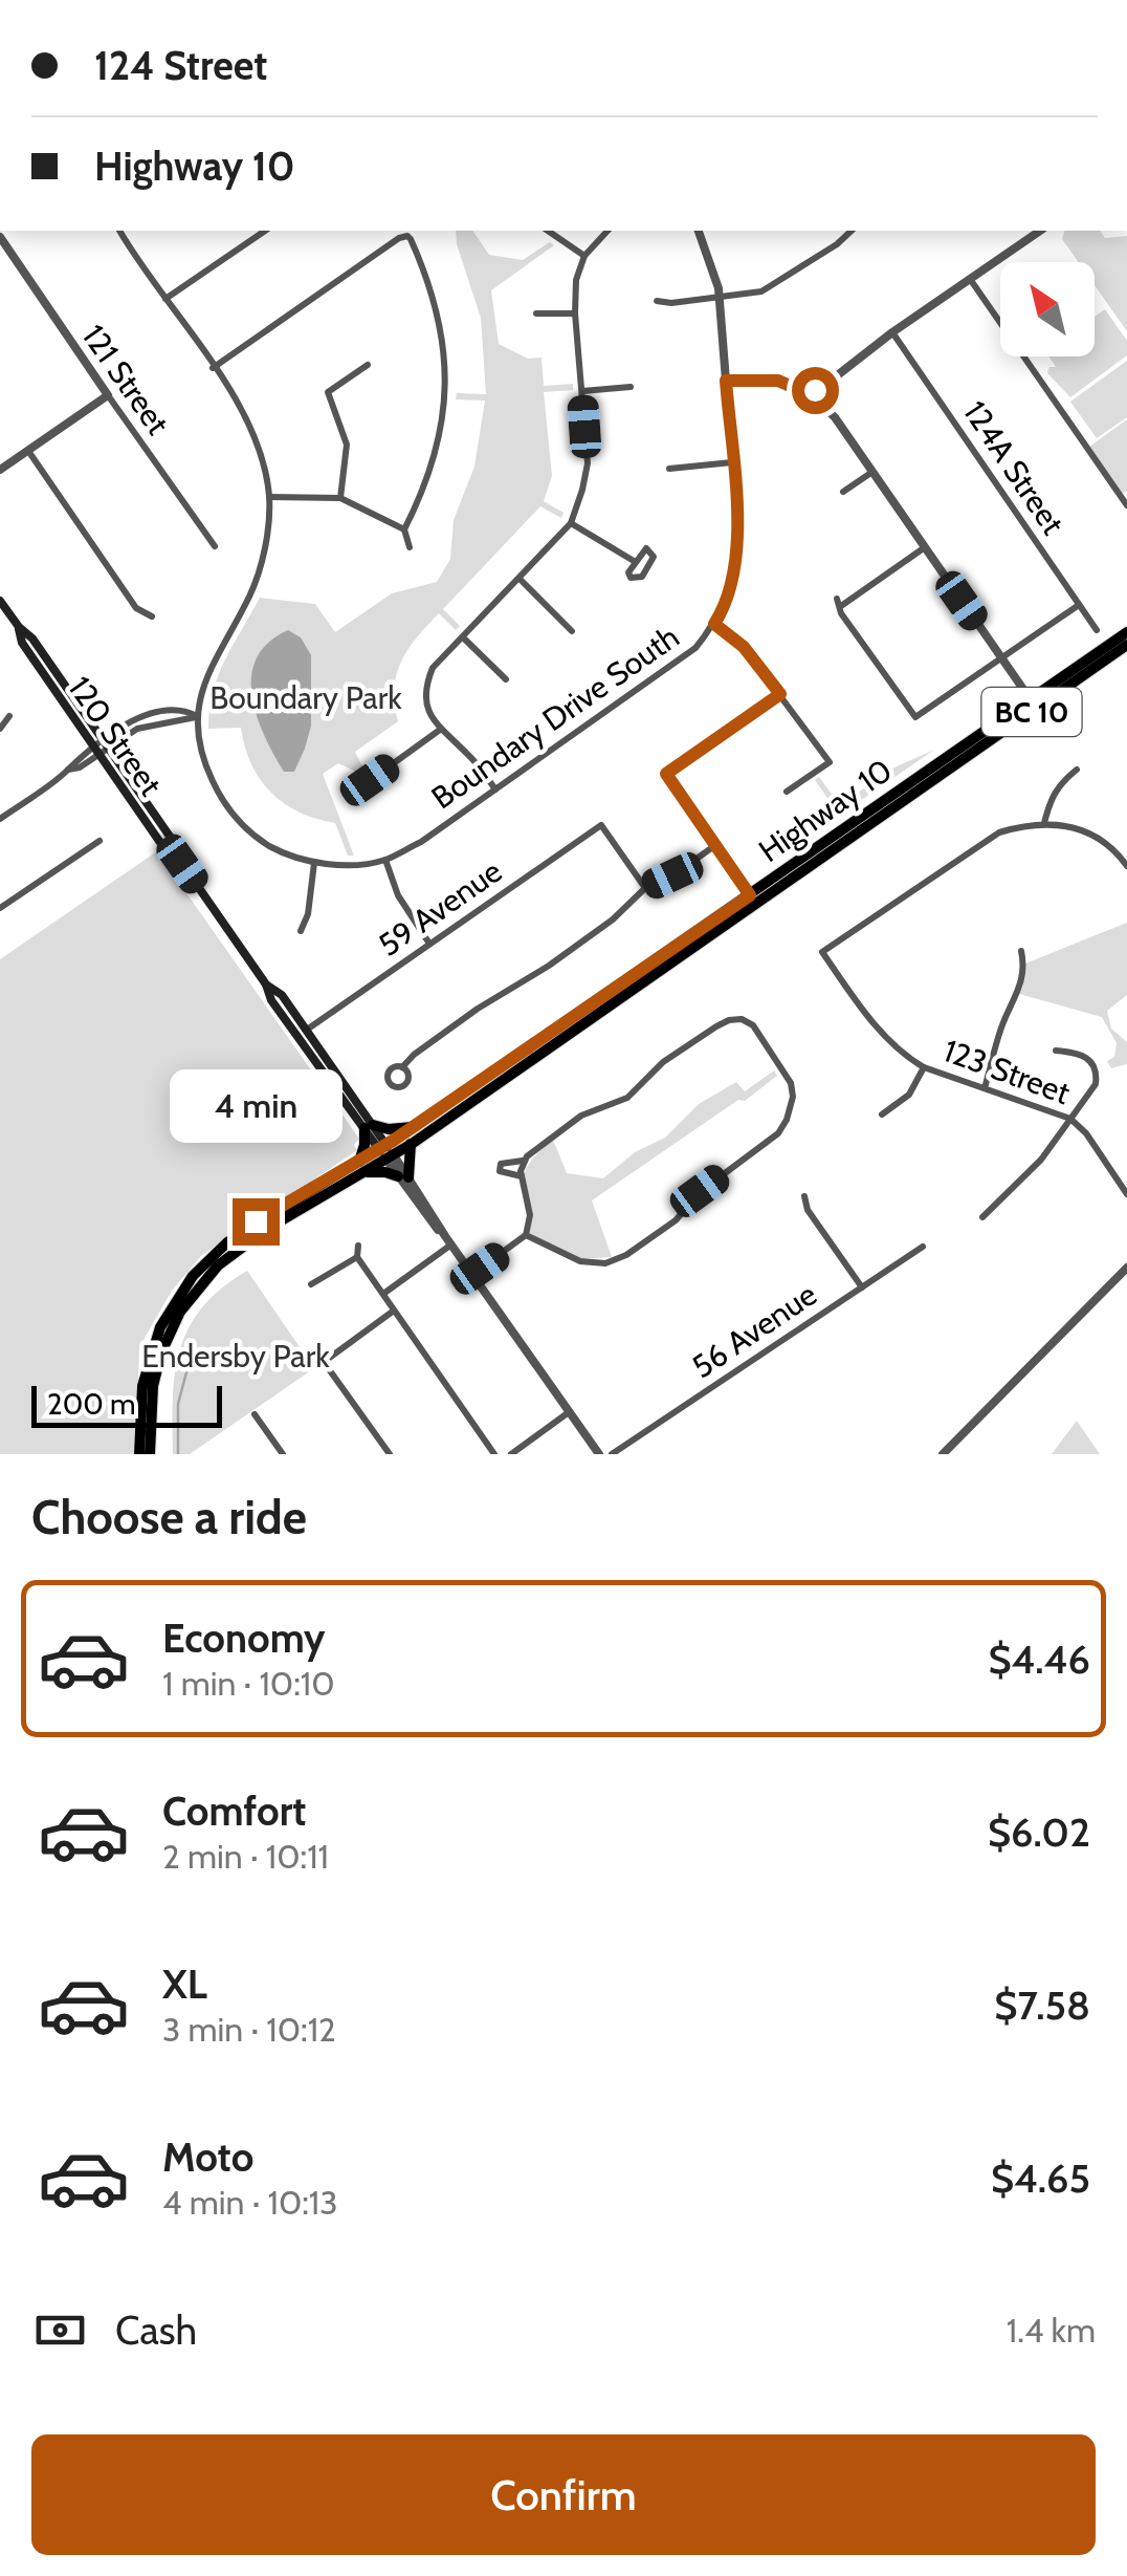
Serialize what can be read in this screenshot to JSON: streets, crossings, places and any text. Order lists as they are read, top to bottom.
{
  "streets": {
    "highway": ["BC 10", "Highway 10"],
    "main road": ["120 Street"],
    "street": [
      "121 Street",
      "124A Street",
      "Boundary Drive South",
      "59 Avenue",
      "123 Street",
      "56 Avenue"
    ]
  },
  "crossings": [
    ["120 Street", "Highway 10"],
    ["120 Street", "59 Avenue"]
  ],
  "parks": ["Boundary Park", "Endersby Park"],
  "scale_bar": "200 m",
  "north": "top left",
  "page": {
    "banner": ["124 Street", "Highway 10"],
    "bubble": "4 min",
    "scale": "200 m",
    "heading": "Choose a ride",
    "list": [
      {
        "name": "Economy",
        "note": "1 min · 10:10",
        "value": "$4.46"
      },
      {
        "name": "Comfort",
        "note": "2 min · 10:11",
        "value": "$6.02"
      },
      {
        "name": "XL",
        "note": "3 min · 10:12",
        "value": "$7.58"
      },
      {
        "name": "Moto",
        "note": "4 min · 10:13",
        "value": "$4.65"
      }
    ],
    "pay": ["Cash", "1.4 km"],
    "buttons": "Confirm"
  }
}
